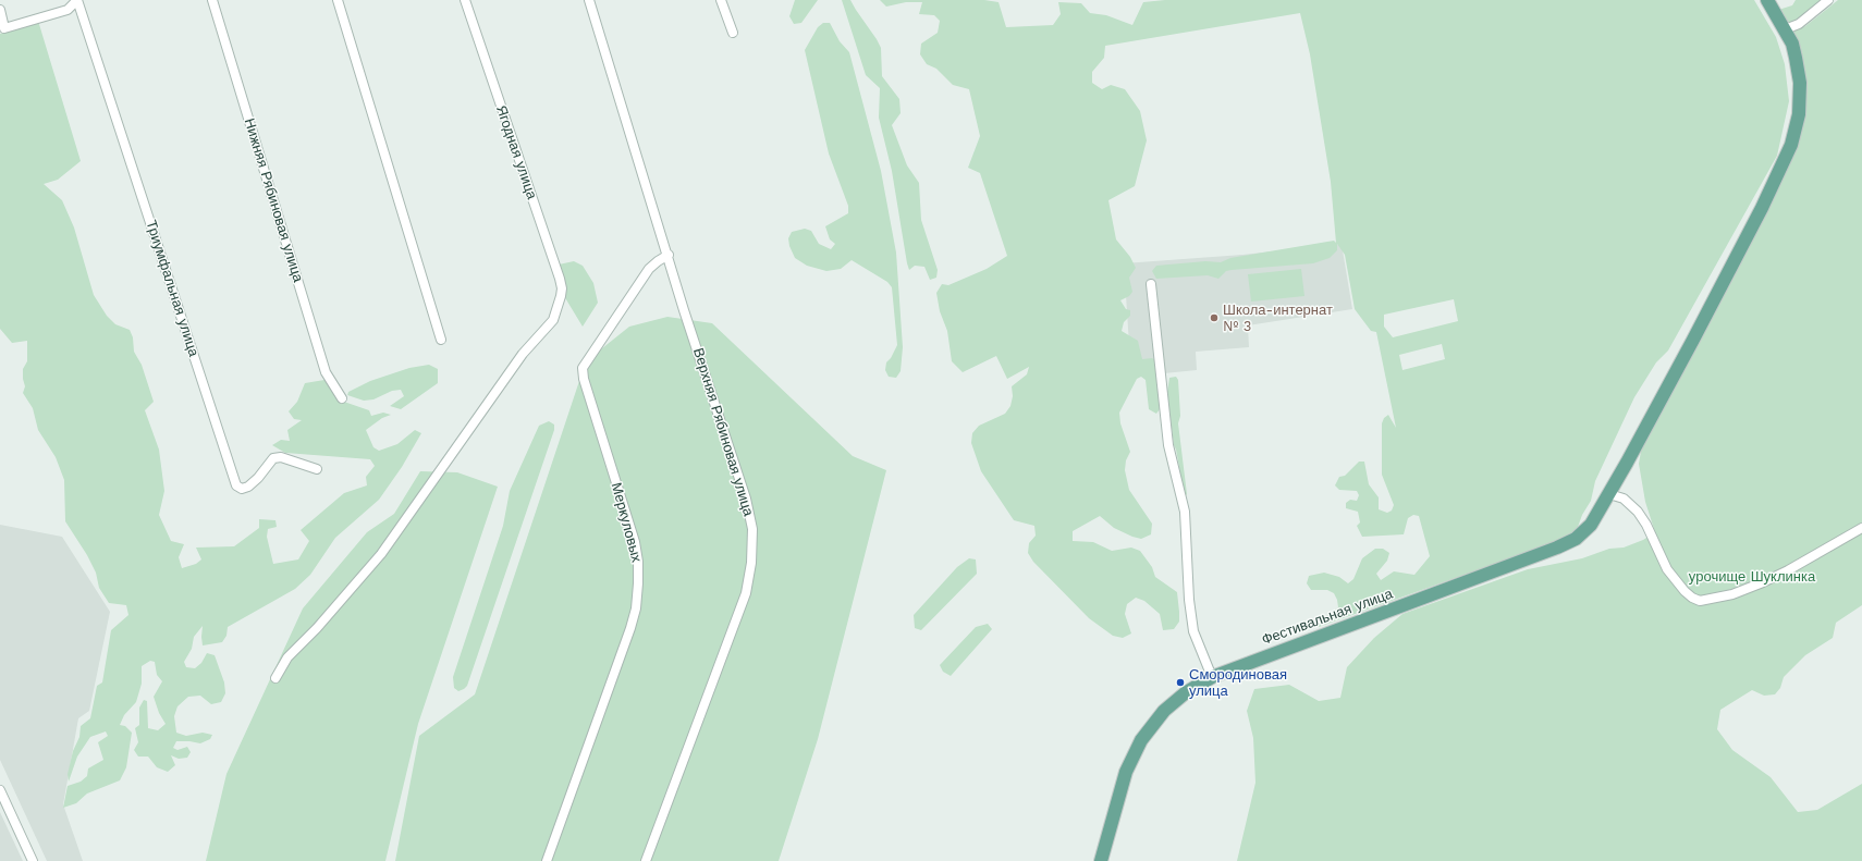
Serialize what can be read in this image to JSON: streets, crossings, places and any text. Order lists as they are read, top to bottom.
{
  "streets": {
    "main road": ["Фестивальная улица"],
    "street": [
      "Ягодная улица",
      "Нижняя Рябиновая улица",
      "Триумфальная улица",
      "Верхняя Рябиновая улица",
      "Меркуловых"
    ]
  },
  "crossings": [
    ["Верхняя Рябиновая улица", "Меркуловых"]
  ],
  "parks": ["урочище Шуклинка"],
  "places": ["Школа-интернат № 3", "Смородиновая улица"]
}
